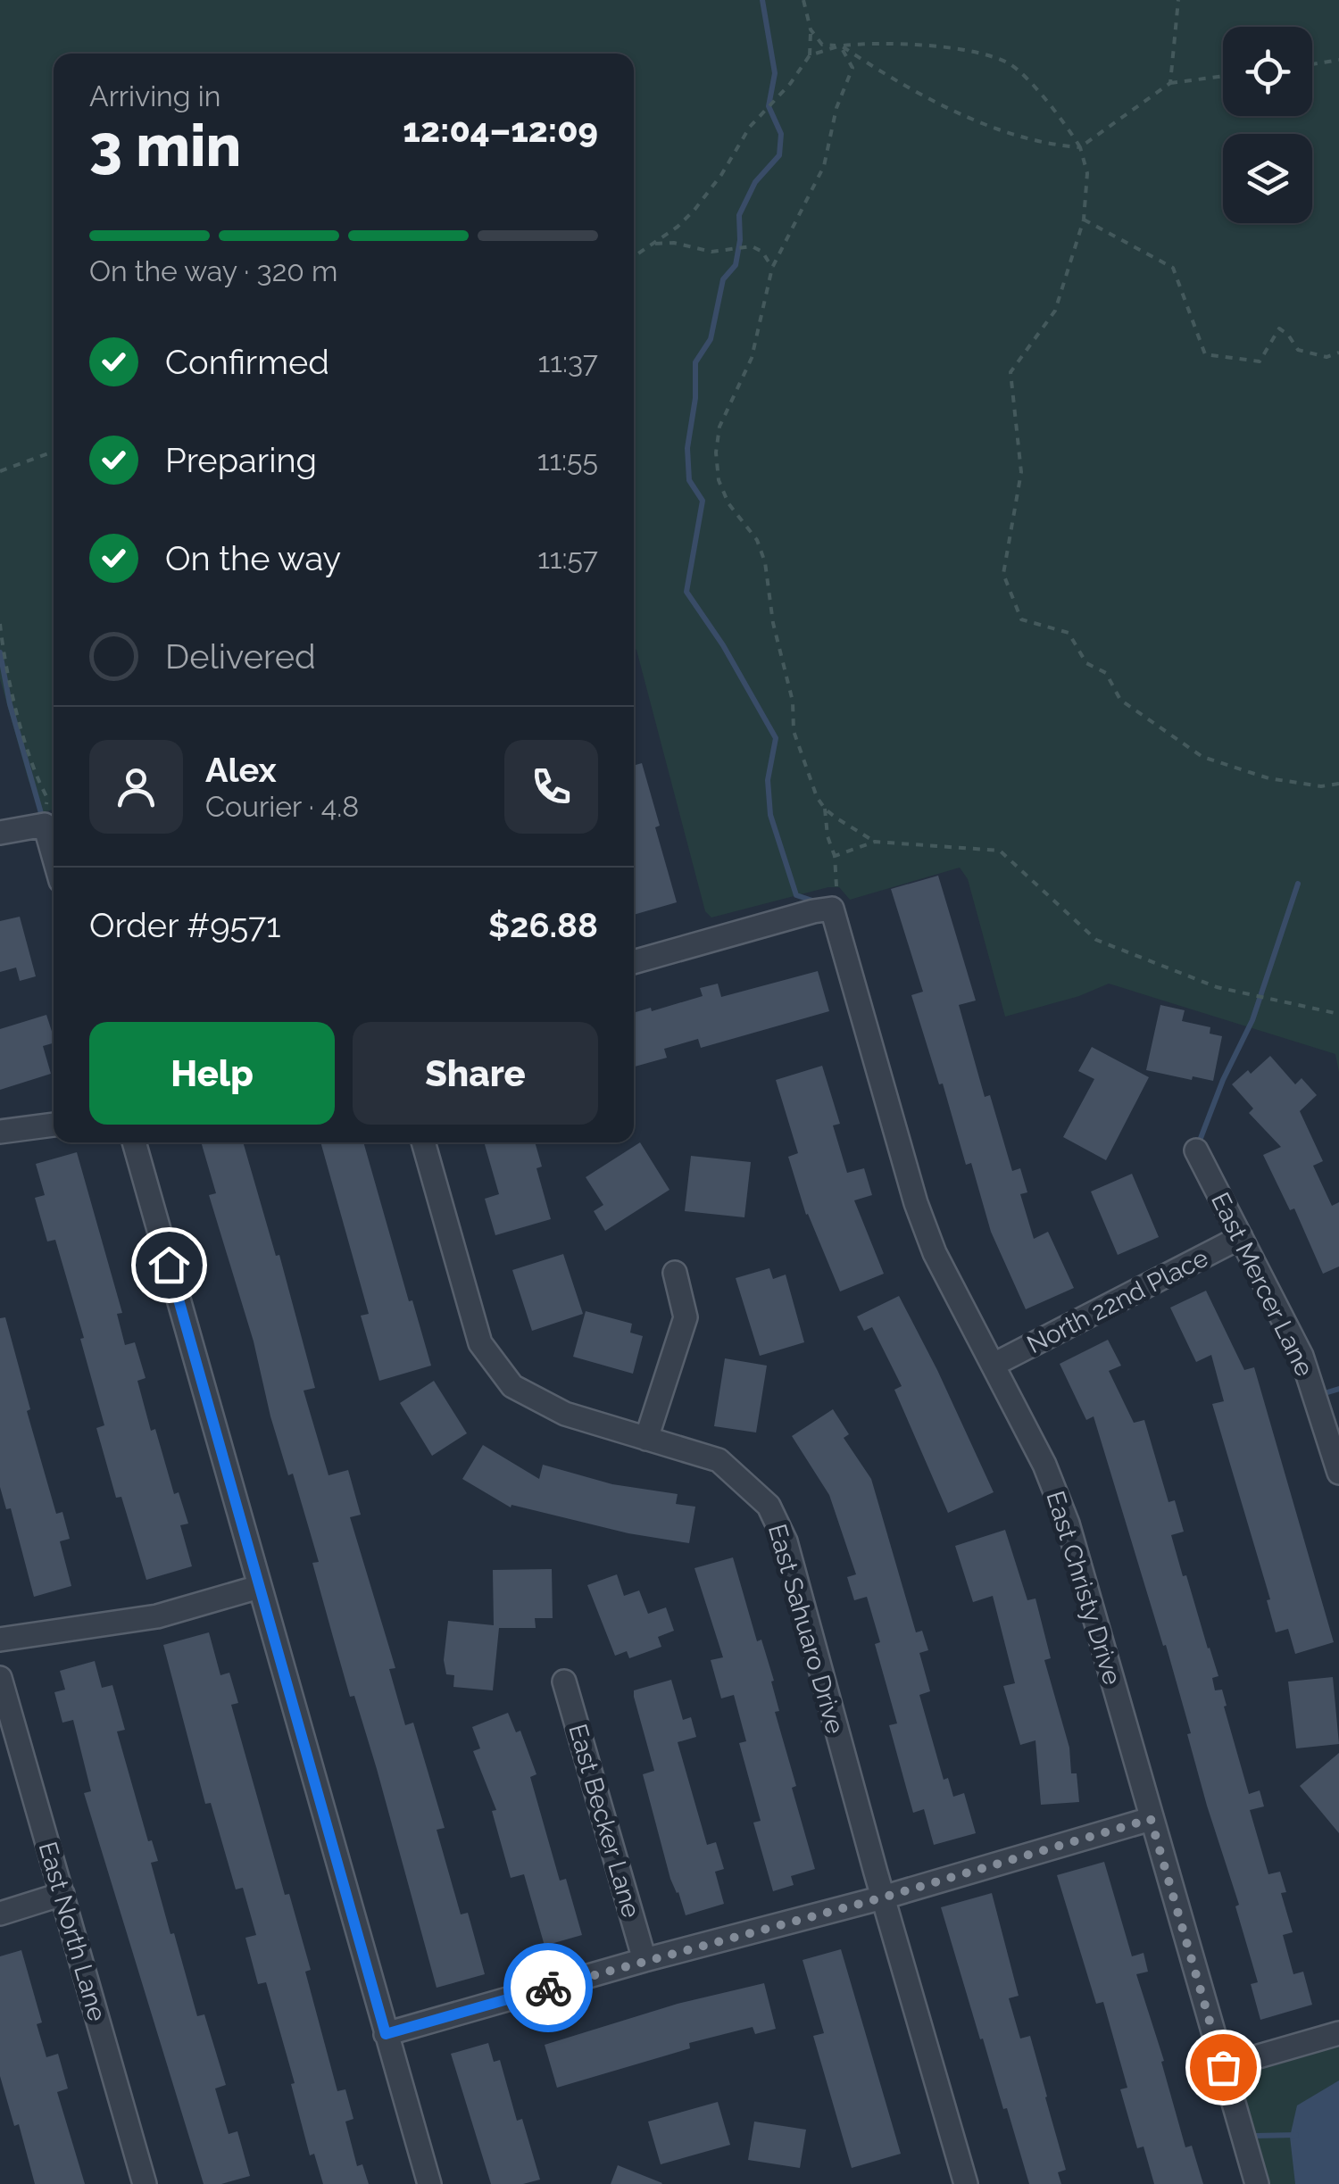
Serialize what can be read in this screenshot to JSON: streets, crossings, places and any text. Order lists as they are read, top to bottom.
{
  "streets": {
    "street": [
      "East Mercer Lane",
      "North 22nd Place",
      "East Christy Drive",
      "East Sahuaro Drive",
      "East Becker Lane",
      "East North Lane"
    ]
  },
  "crossings": [
    ["East Mercer Lane", "North 22nd Place"],
    ["North 22nd Place", "East Christy Drive"]
  ],
  "page": {
    "heading": ["3 min", "Arriving in", "12:04–12:09"],
    "panel": [
      "Alex",
      "Courier · 4.8",
      "Order #9571",
      "$26.88"
    ],
    "bar": "On the way · 320 m",
    "list": [
      ["Confirmed", "11:37"],
      ["Preparing", "11:55"],
      ["On the way", "11:57"],
      "Delivered"
    ],
    "buttons": ["Help", "Share"]
  }
}
